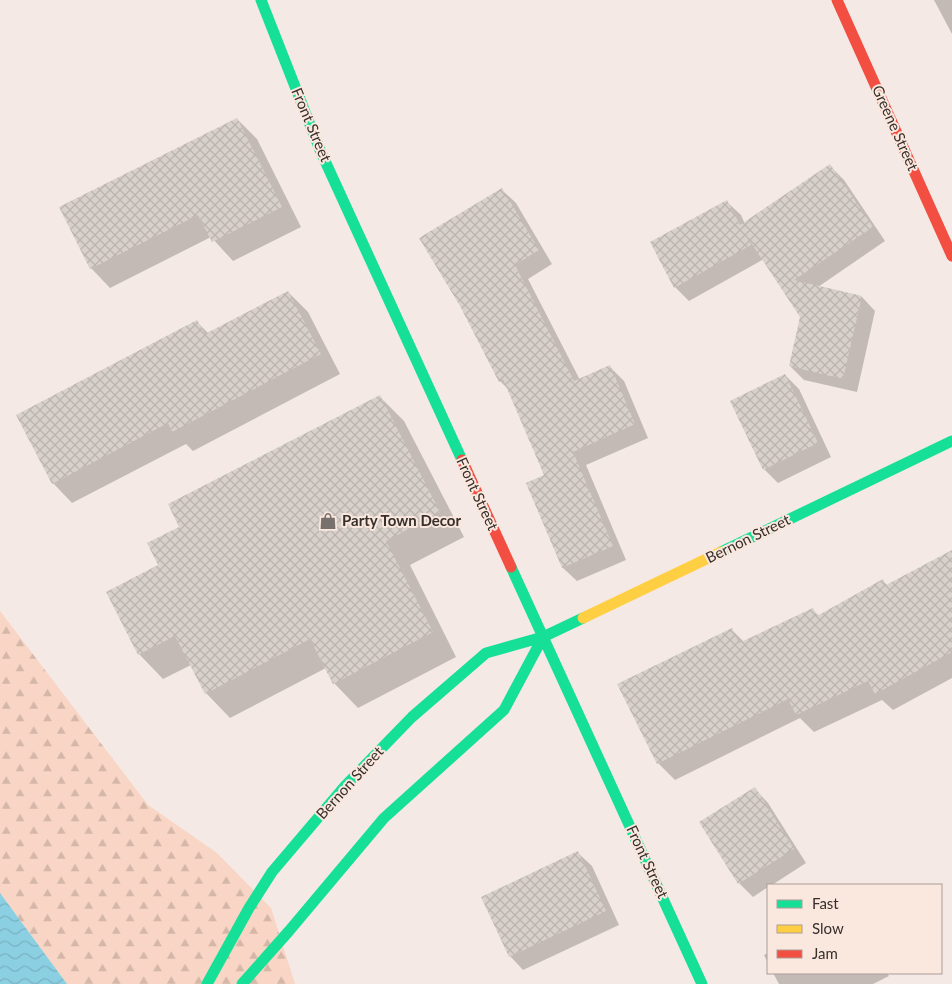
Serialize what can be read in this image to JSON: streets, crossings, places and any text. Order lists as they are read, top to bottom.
{
  "streets": {
    "main road": ["Front Street", "Greene Street", "Bernon Street"]
  },
  "crossings": [
    ["Front Street", "Bernon Street"]
  ],
  "places": {
    "shop": ["Party Town Decor"]
  },
  "legend": ["Fast", "Slow", "Jam"]
}
